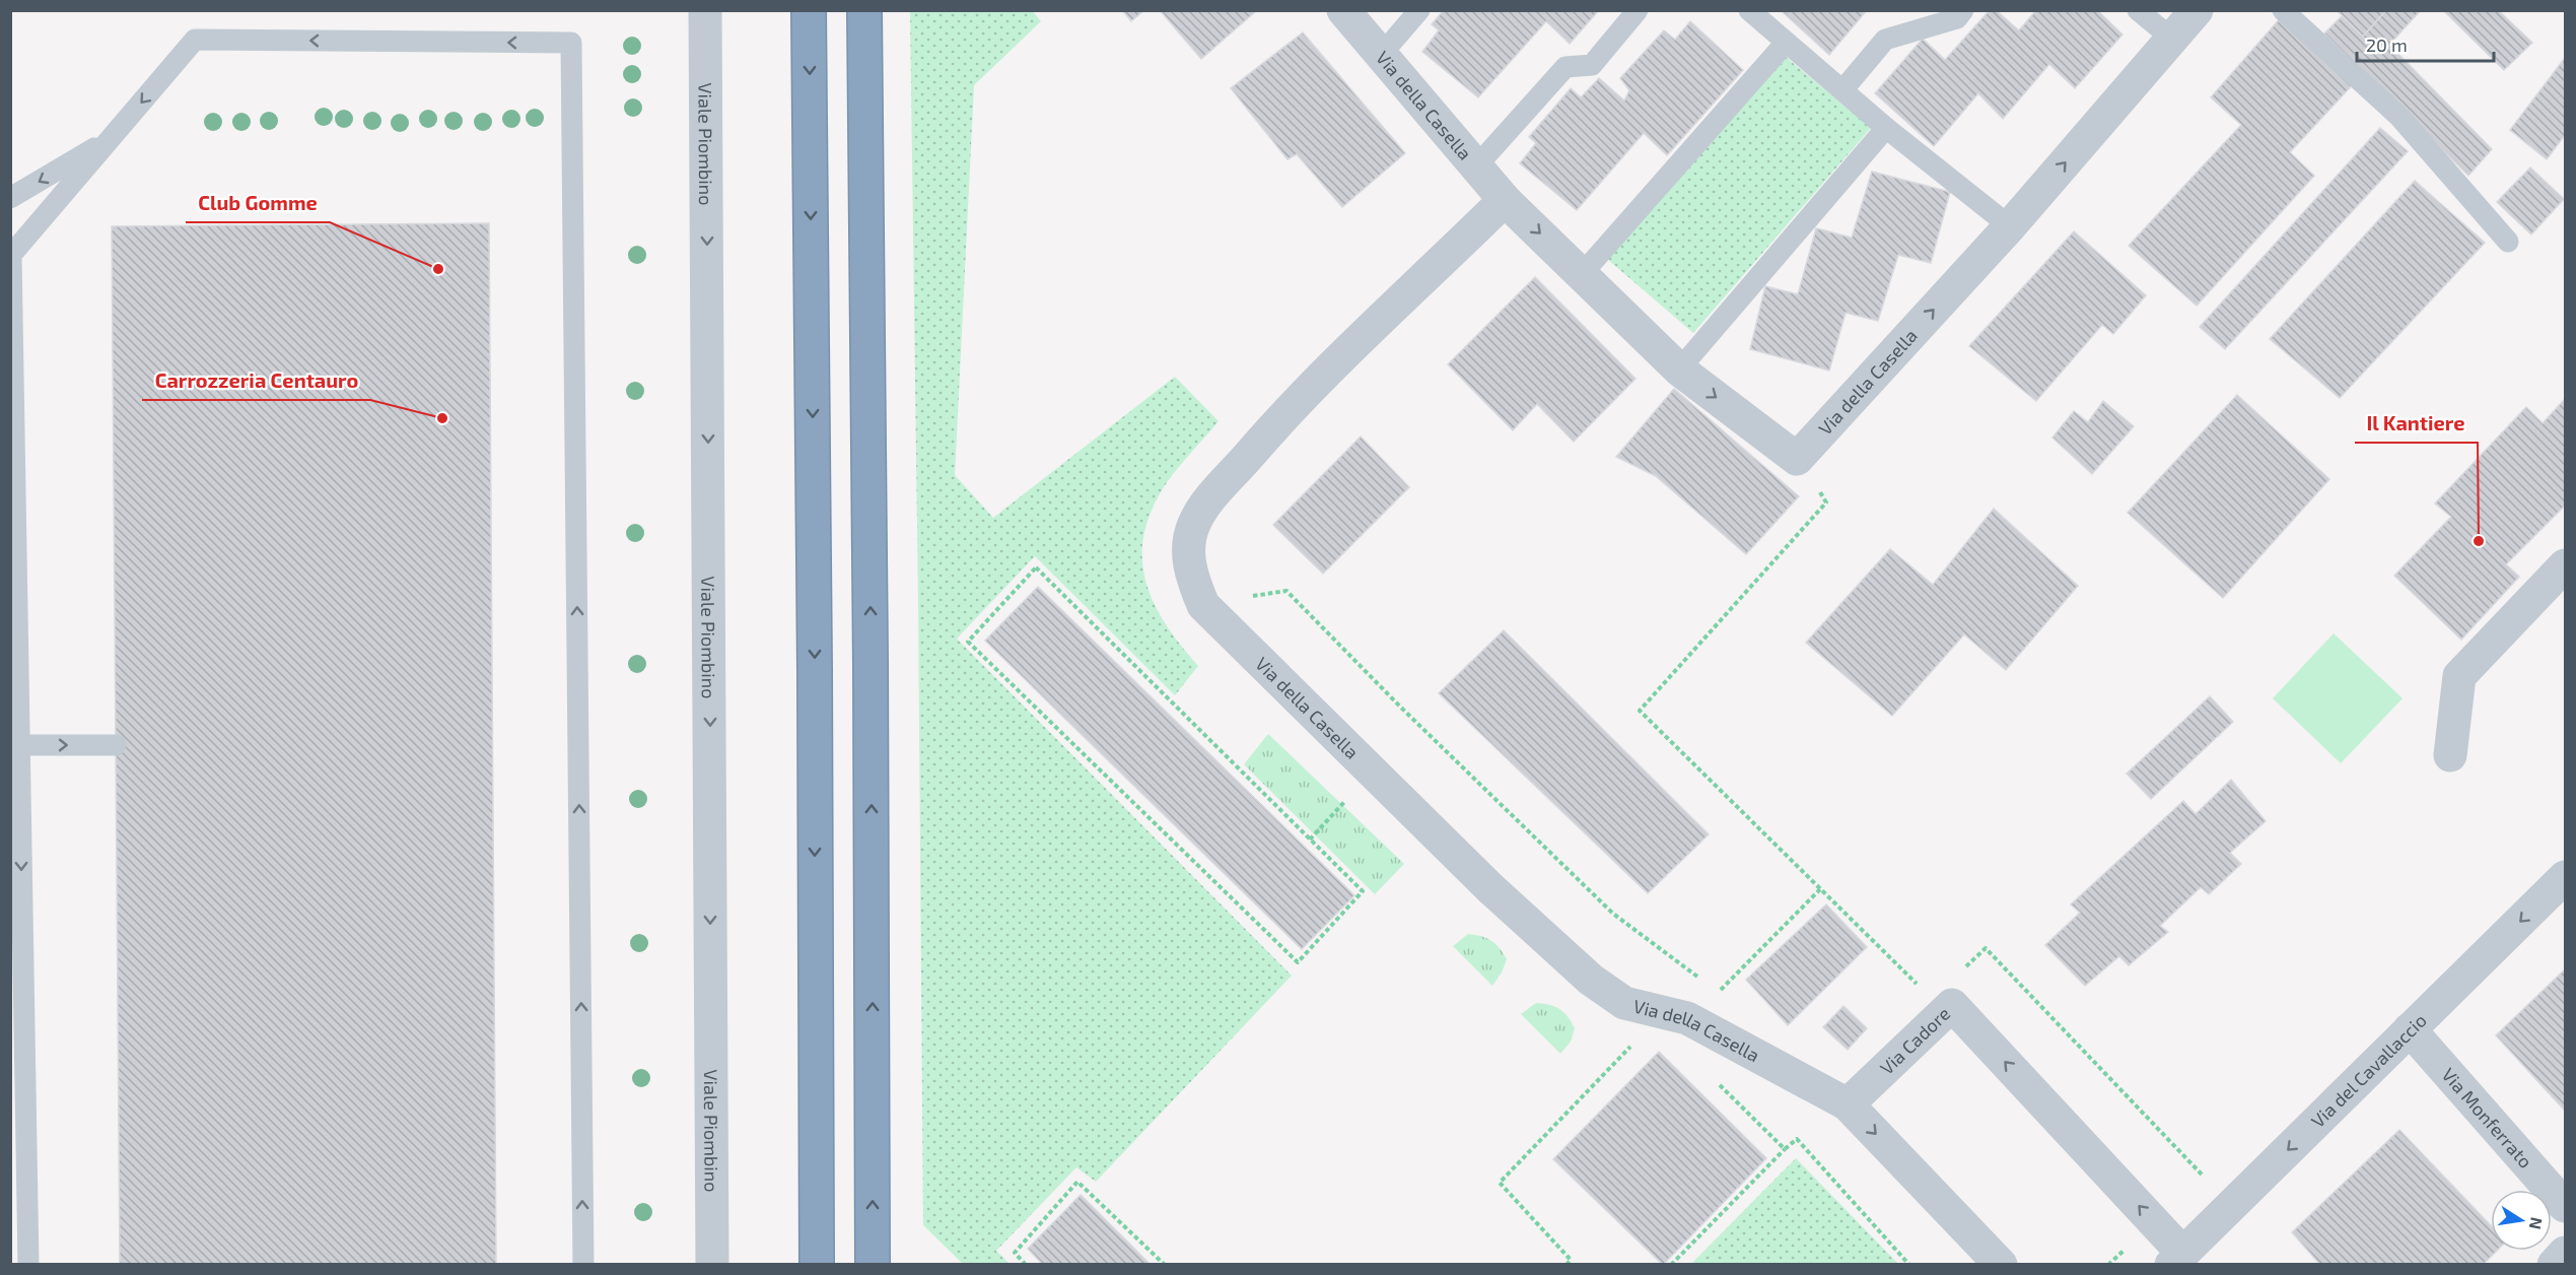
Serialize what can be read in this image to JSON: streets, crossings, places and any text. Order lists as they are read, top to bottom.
{
  "streets": {
    "street": [
      "Via della Casella",
      "Viale Piombino",
      "Via Cadore",
      "Via del Cavallaccio",
      "Via Monferrato"
    ]
  },
  "crossings": [
    ["Via della Casella", "Via Cadore"],
    ["Via Cadore", "Via del Cavallaccio"],
    ["Via del Cavallaccio", "Via Monferrato"]
  ],
  "one_way": ["Viale Piombino", "Via del Cavallaccio"],
  "places": ["Club Gomme", "Carrozzeria Centauro", "Il Kantiere"],
  "scale_bar": "20 m",
  "north": "right"
}
